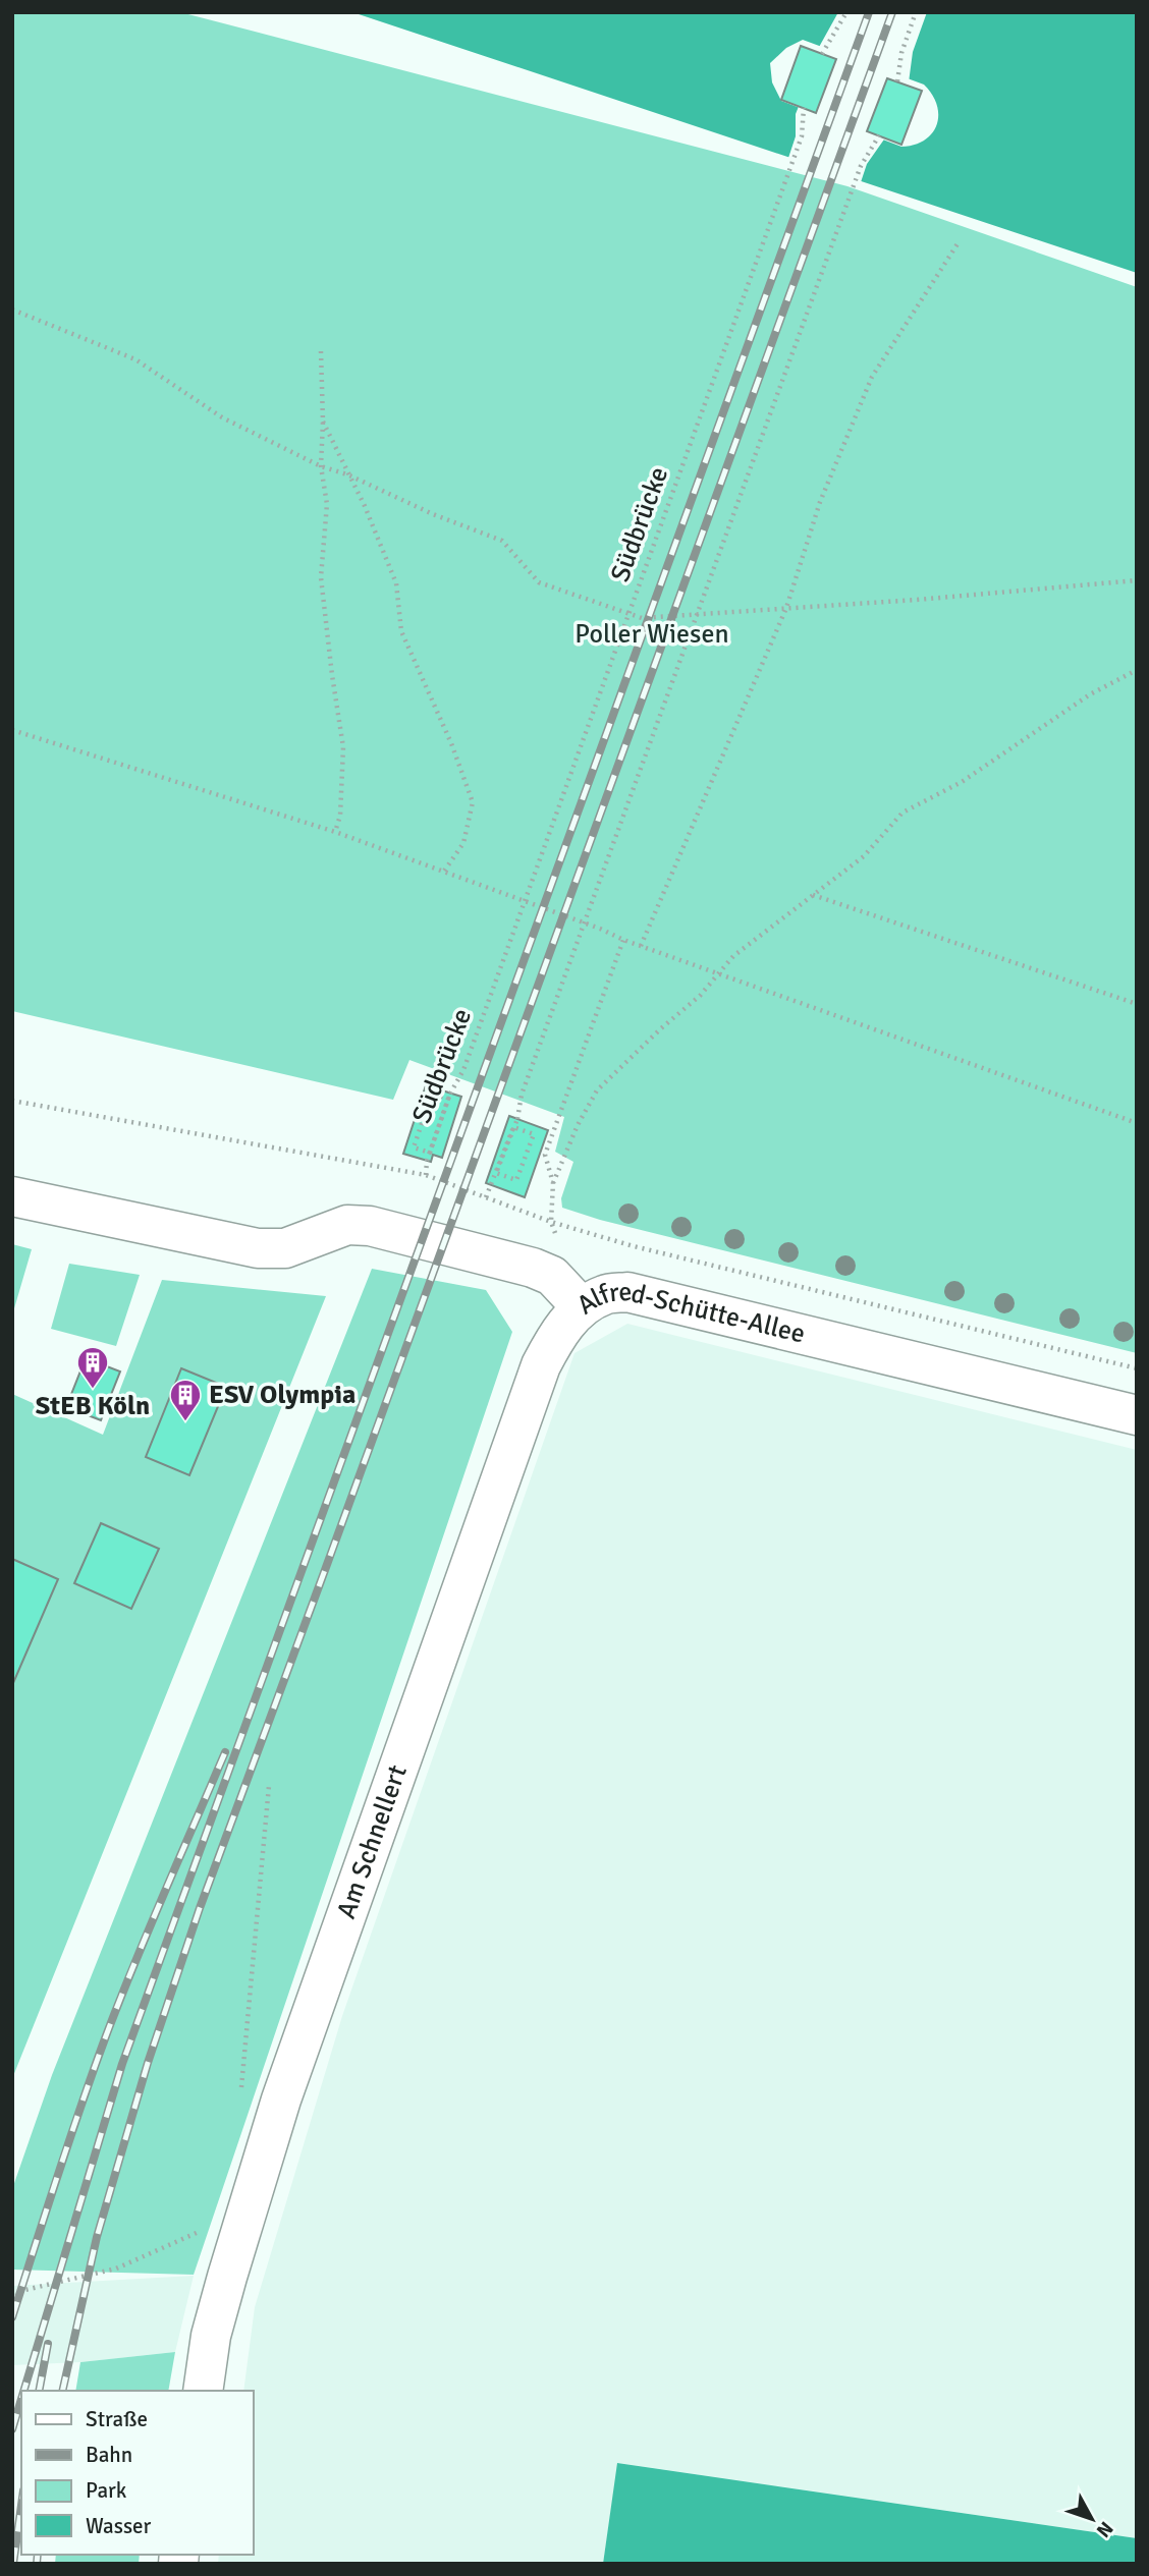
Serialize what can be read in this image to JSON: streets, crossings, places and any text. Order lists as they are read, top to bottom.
{
  "streets": {
    "street": ["Alfred-Schütte-Allee", "Am Schnellert"],
    "path": ["Südbrücke"]
  },
  "crossings": [
    ["Alfred-Schütte-Allee", "Am Schnellert"]
  ],
  "parks": ["Poller Wiesen"],
  "places": {
    "building": ["StEB Köln", "ESV Olympia"]
  },
  "legend": [
    "Straße",
    "Bahn",
    "Park",
    "Wasser"
  ],
  "north": "bottom right"
}
